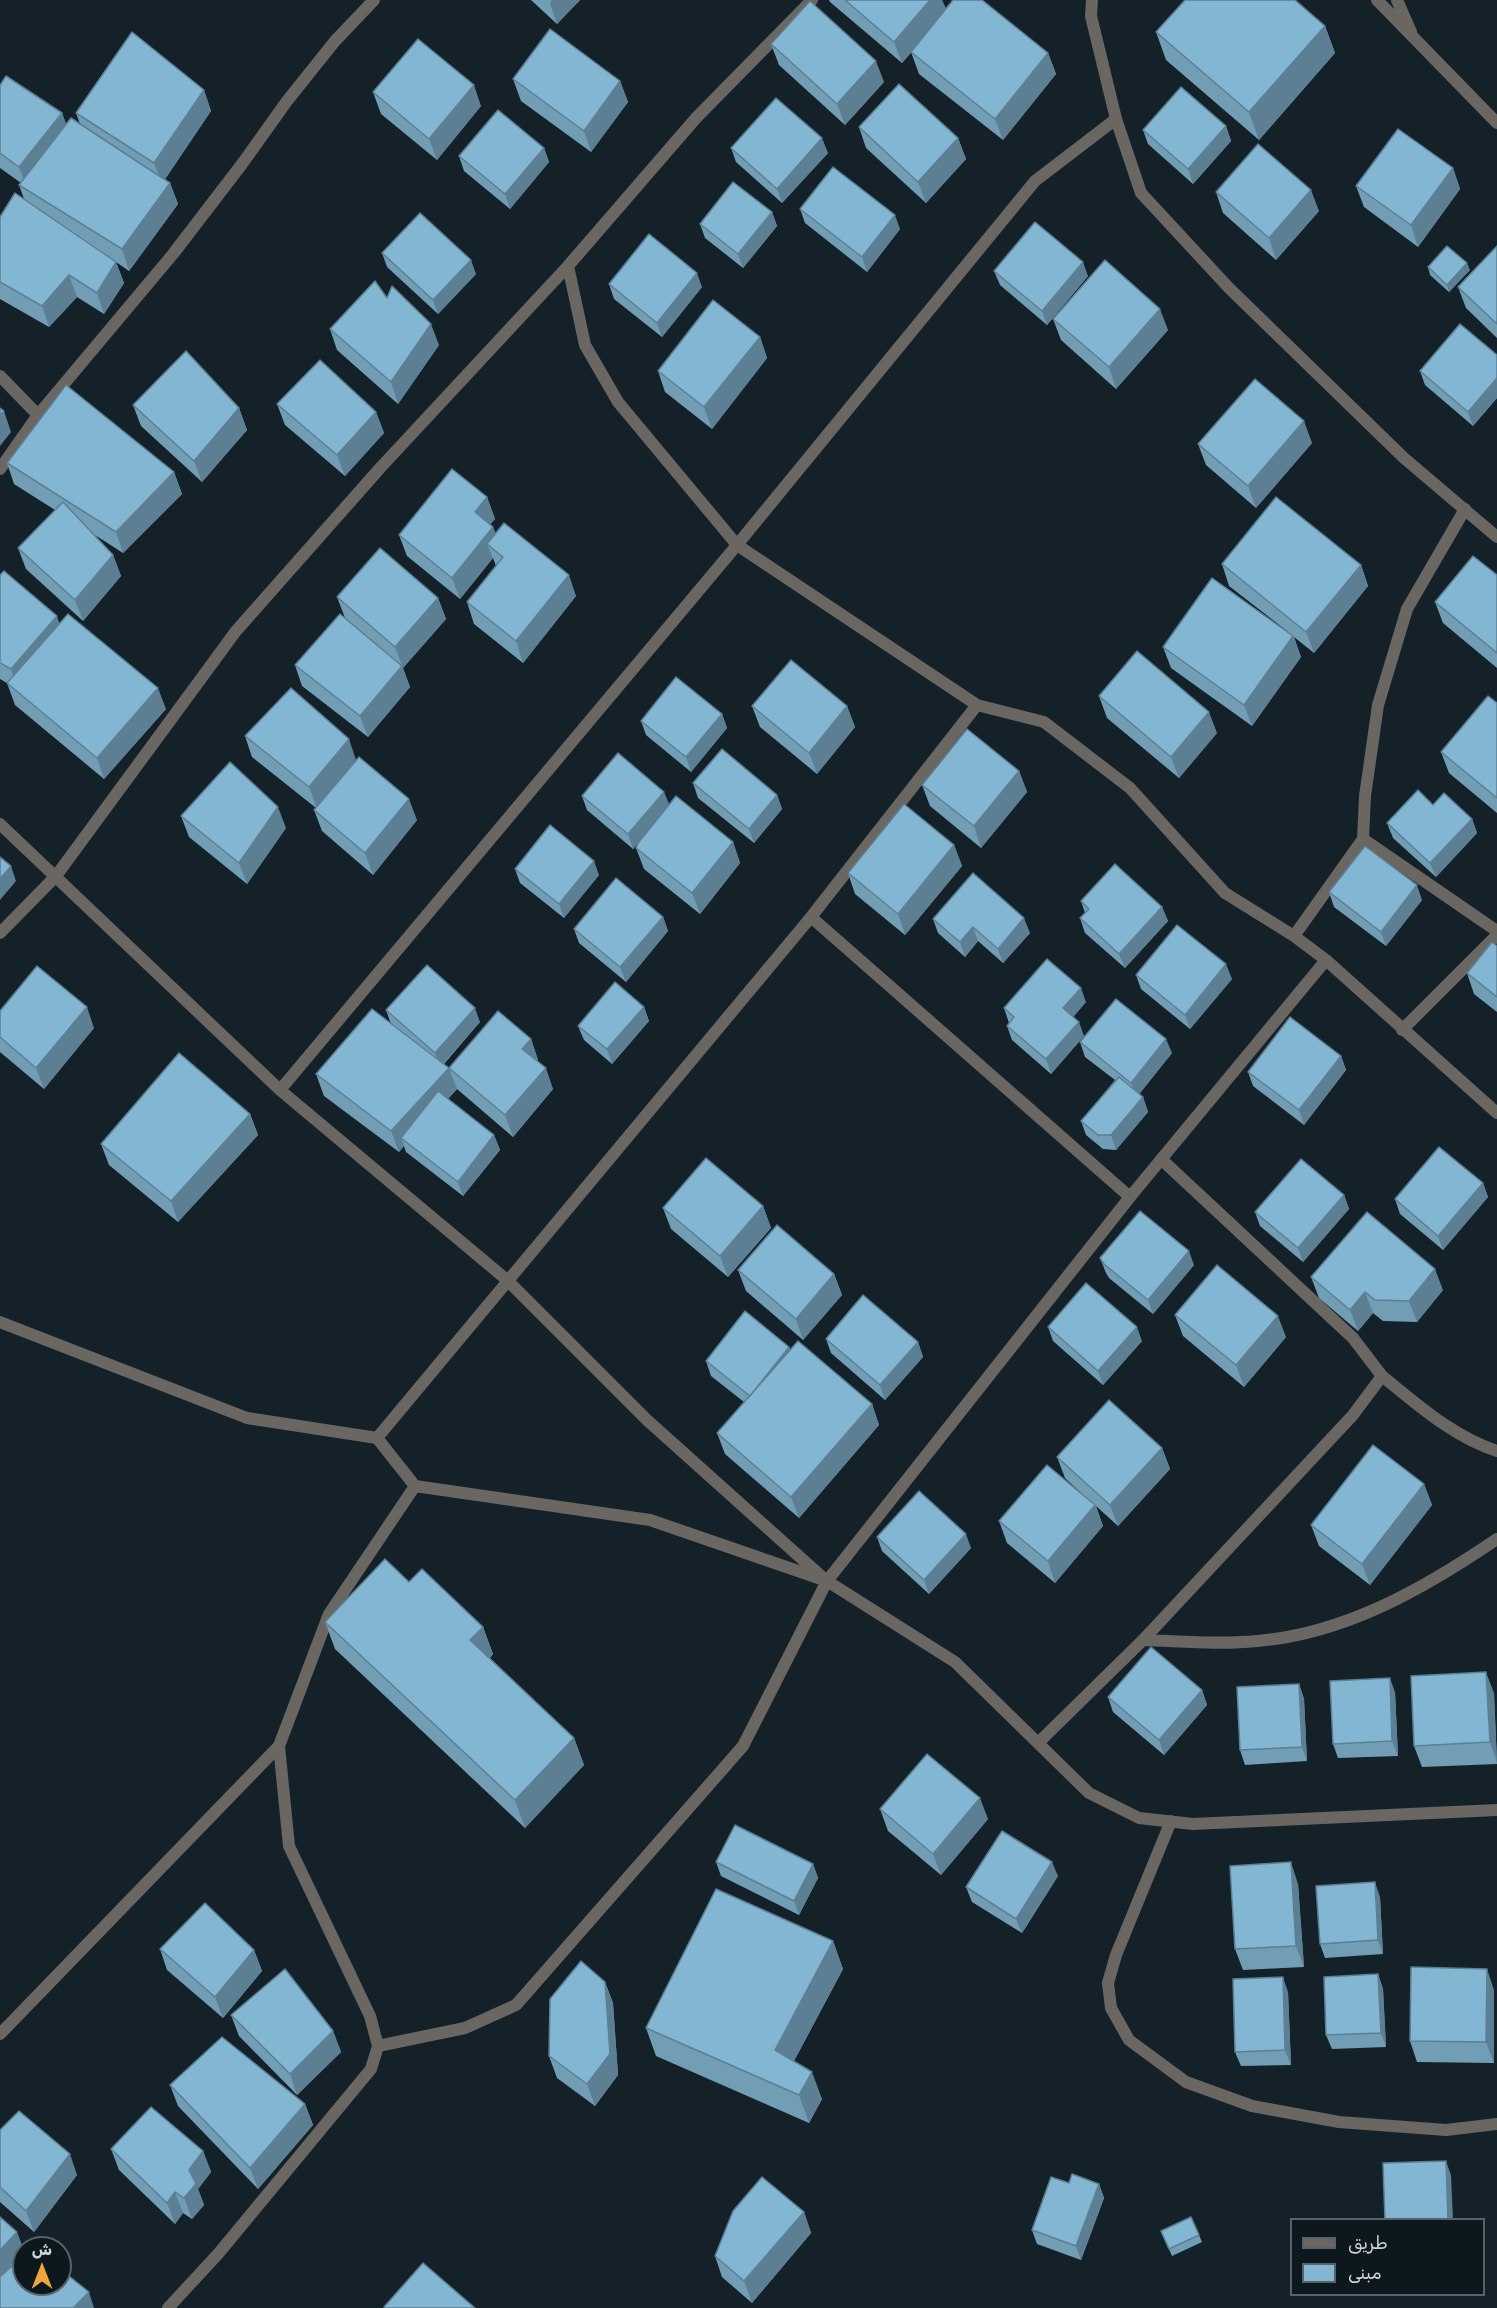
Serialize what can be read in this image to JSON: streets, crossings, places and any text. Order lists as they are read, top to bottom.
{
  "legend": ["طريق", "مبنى"],
  "north": "top"
}
